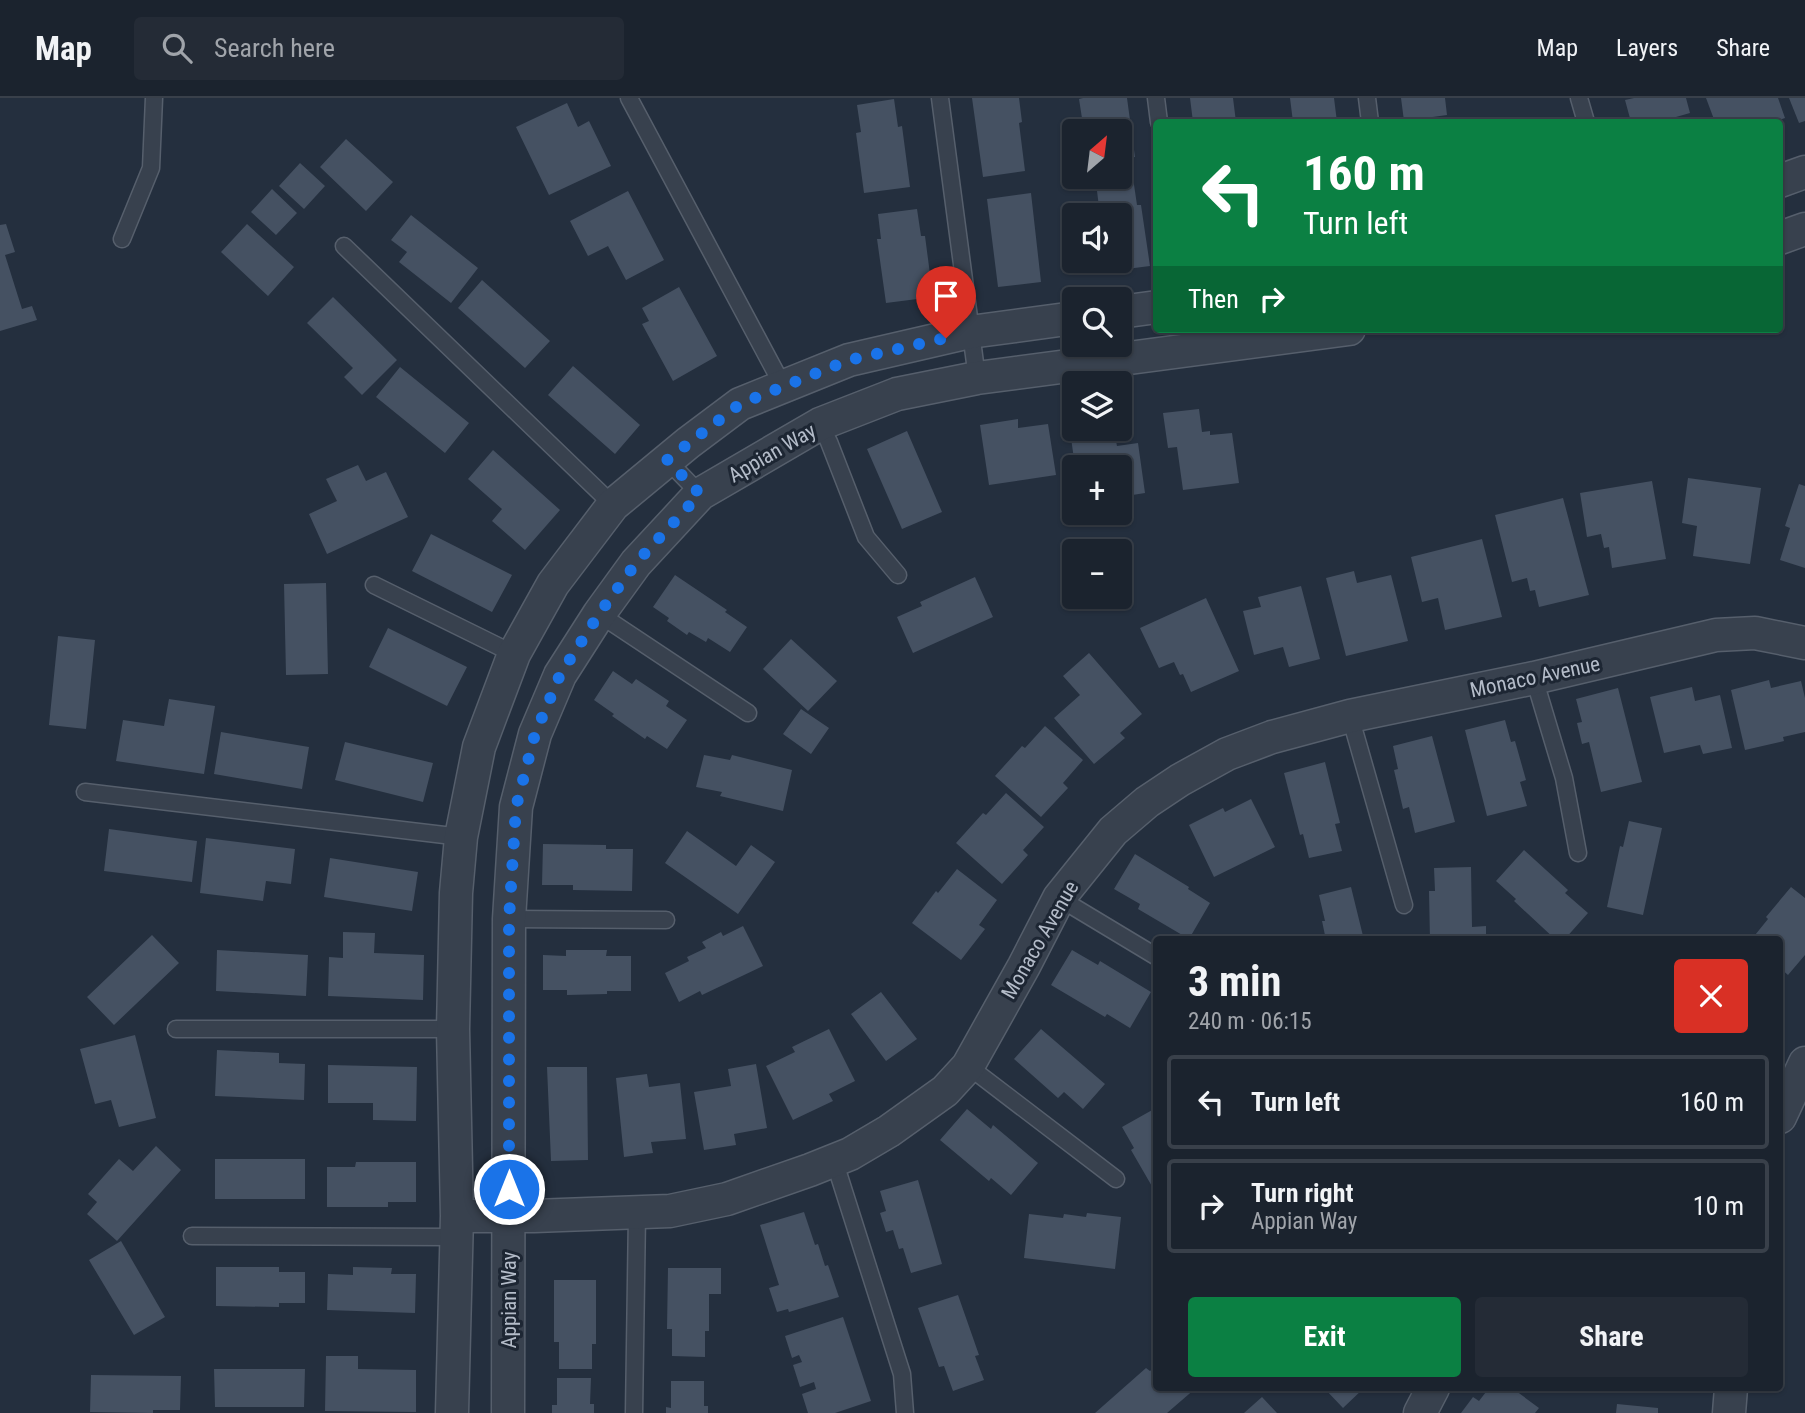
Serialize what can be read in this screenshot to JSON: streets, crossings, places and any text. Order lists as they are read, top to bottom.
{
  "streets": {
    "street": ["Appian Way", "Monaco Avenue"]
  },
  "crossings": [
    ["Appian Way", "Monaco Avenue"]
  ],
  "north": "top right",
  "page": {
    "header": "Map",
    "search": "Search here",
    "nav": ["Map", "Layers", "Share"],
    "map_buttons": ["+", "−"],
    "turn": ["160 m", "Turn left"],
    "then": "Then",
    "heading": ["3 min", "240 m · 06:15"],
    "list": [
      {
        "name": "Turn left",
        "value": "160 m"
      },
      {
        "name": "Turn right",
        "note": "Appian Way",
        "value": "10 m"
      }
    ],
    "buttons": ["Exit", "Share"]
  }
}
